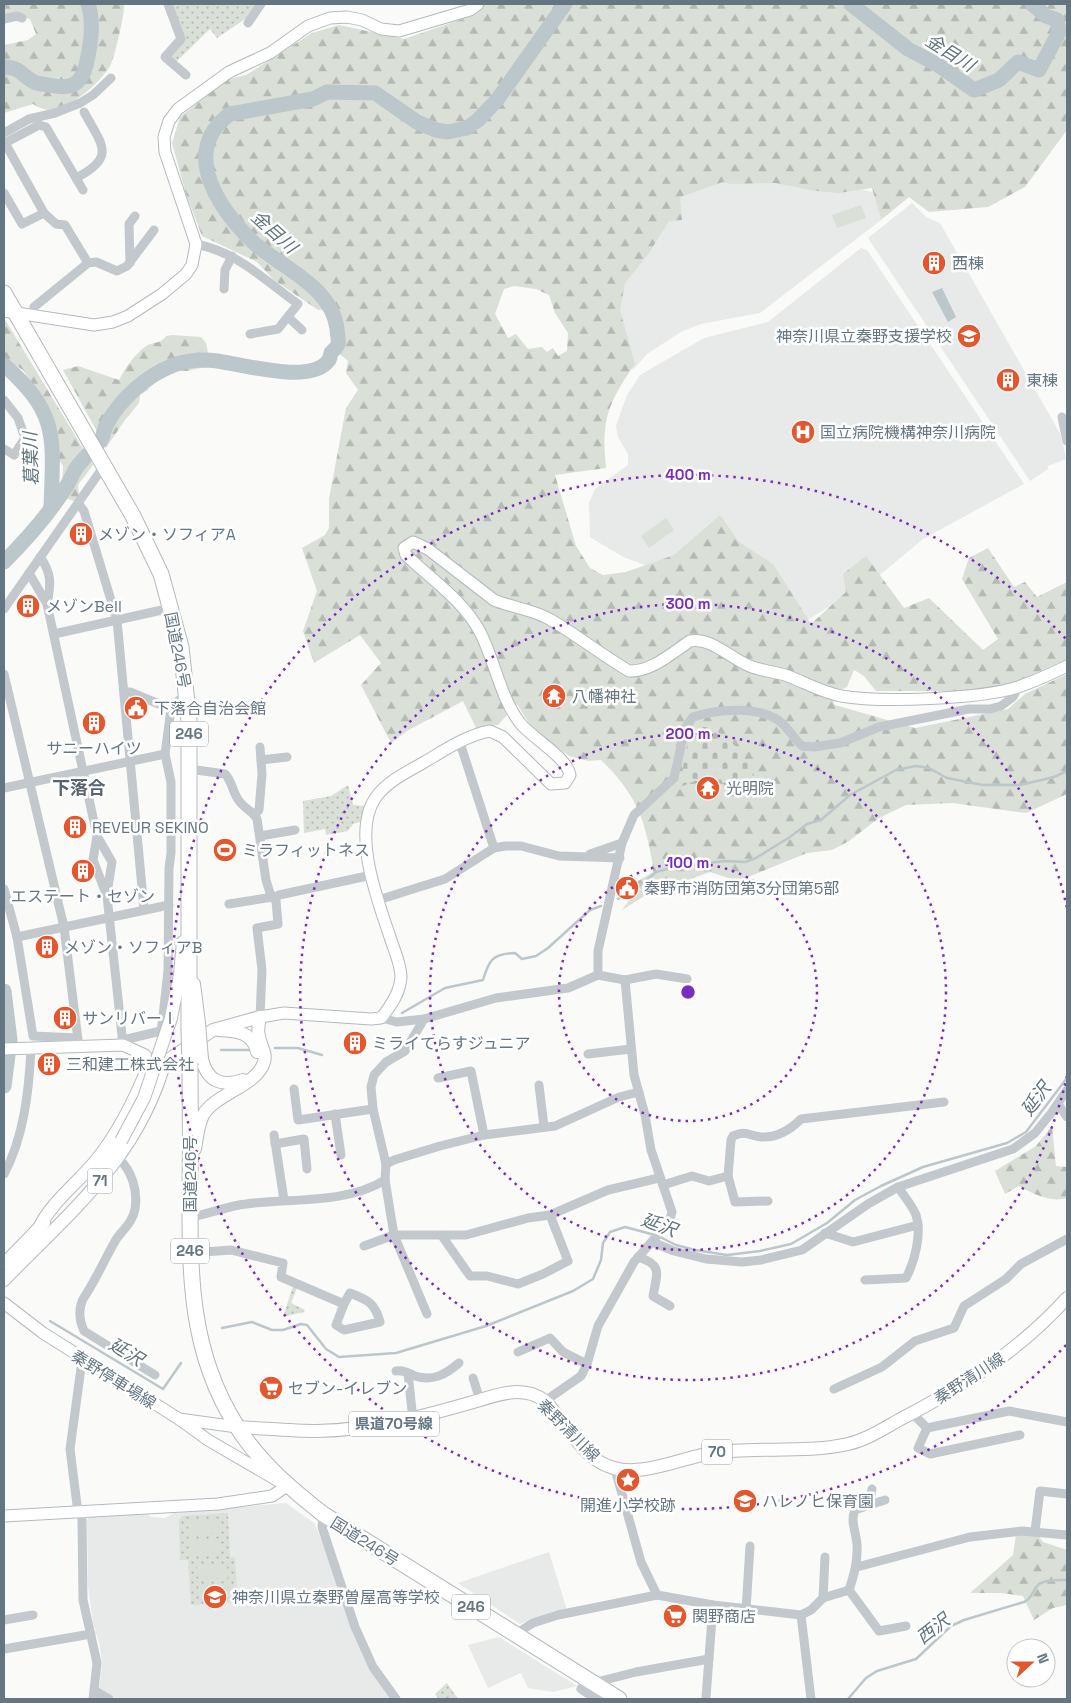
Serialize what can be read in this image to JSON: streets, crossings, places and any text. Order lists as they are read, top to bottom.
{
  "streets": {
    "highway": ["国道246号", "246"],
    "main road": [
      "71",
      "秦野清川線",
      "県道70号線",
      "70"
    ],
    "street": ["秦野停車場線"]
  },
  "crossings": [
    ["国道246号", "246"],
    ["国道246号", "71"],
    ["国道246号", "秦野清川線"],
    ["国道246号", "秦野停車場線"],
    ["秦野清川線", "秦野停車場線"]
  ],
  "districts": ["下落合"],
  "water": [
    "金目川",
    "葛葉川",
    "延沢",
    "西沢"
  ],
  "places": {
    "building": [
      "西棟",
      "東棟",
      "メゾン・ソフィアA",
      "メゾンBell",
      "サニーハイツ",
      "REVEUR SEKINO",
      "エステート・セゾン",
      "メゾン・ソフィアB",
      "サンリバーⅠ",
      "ミライてらすジュニア",
      "三和建工株式会社"
    ],
    "school or university": ["神奈川県立秦野支援学校", "ハレノヒ保育園", "神奈川県立秦野曽屋高等学校"],
    "hospital": ["国立病院機構神奈川病院"],
    "temple": ["八幡神社", "光明院"],
    "public building": ["下落合自治会館", "秦野市消防団第3分団第5部"],
    "sports": ["ミラフィットネス"],
    "supermarket": ["セブン-イレブン", "関野商店"],
    "place": ["開進小学校跡"]
  },
  "north": "right",
  "rings": [
    "400 m",
    "300 m",
    "200 m",
    "100 m"
  ]
}
